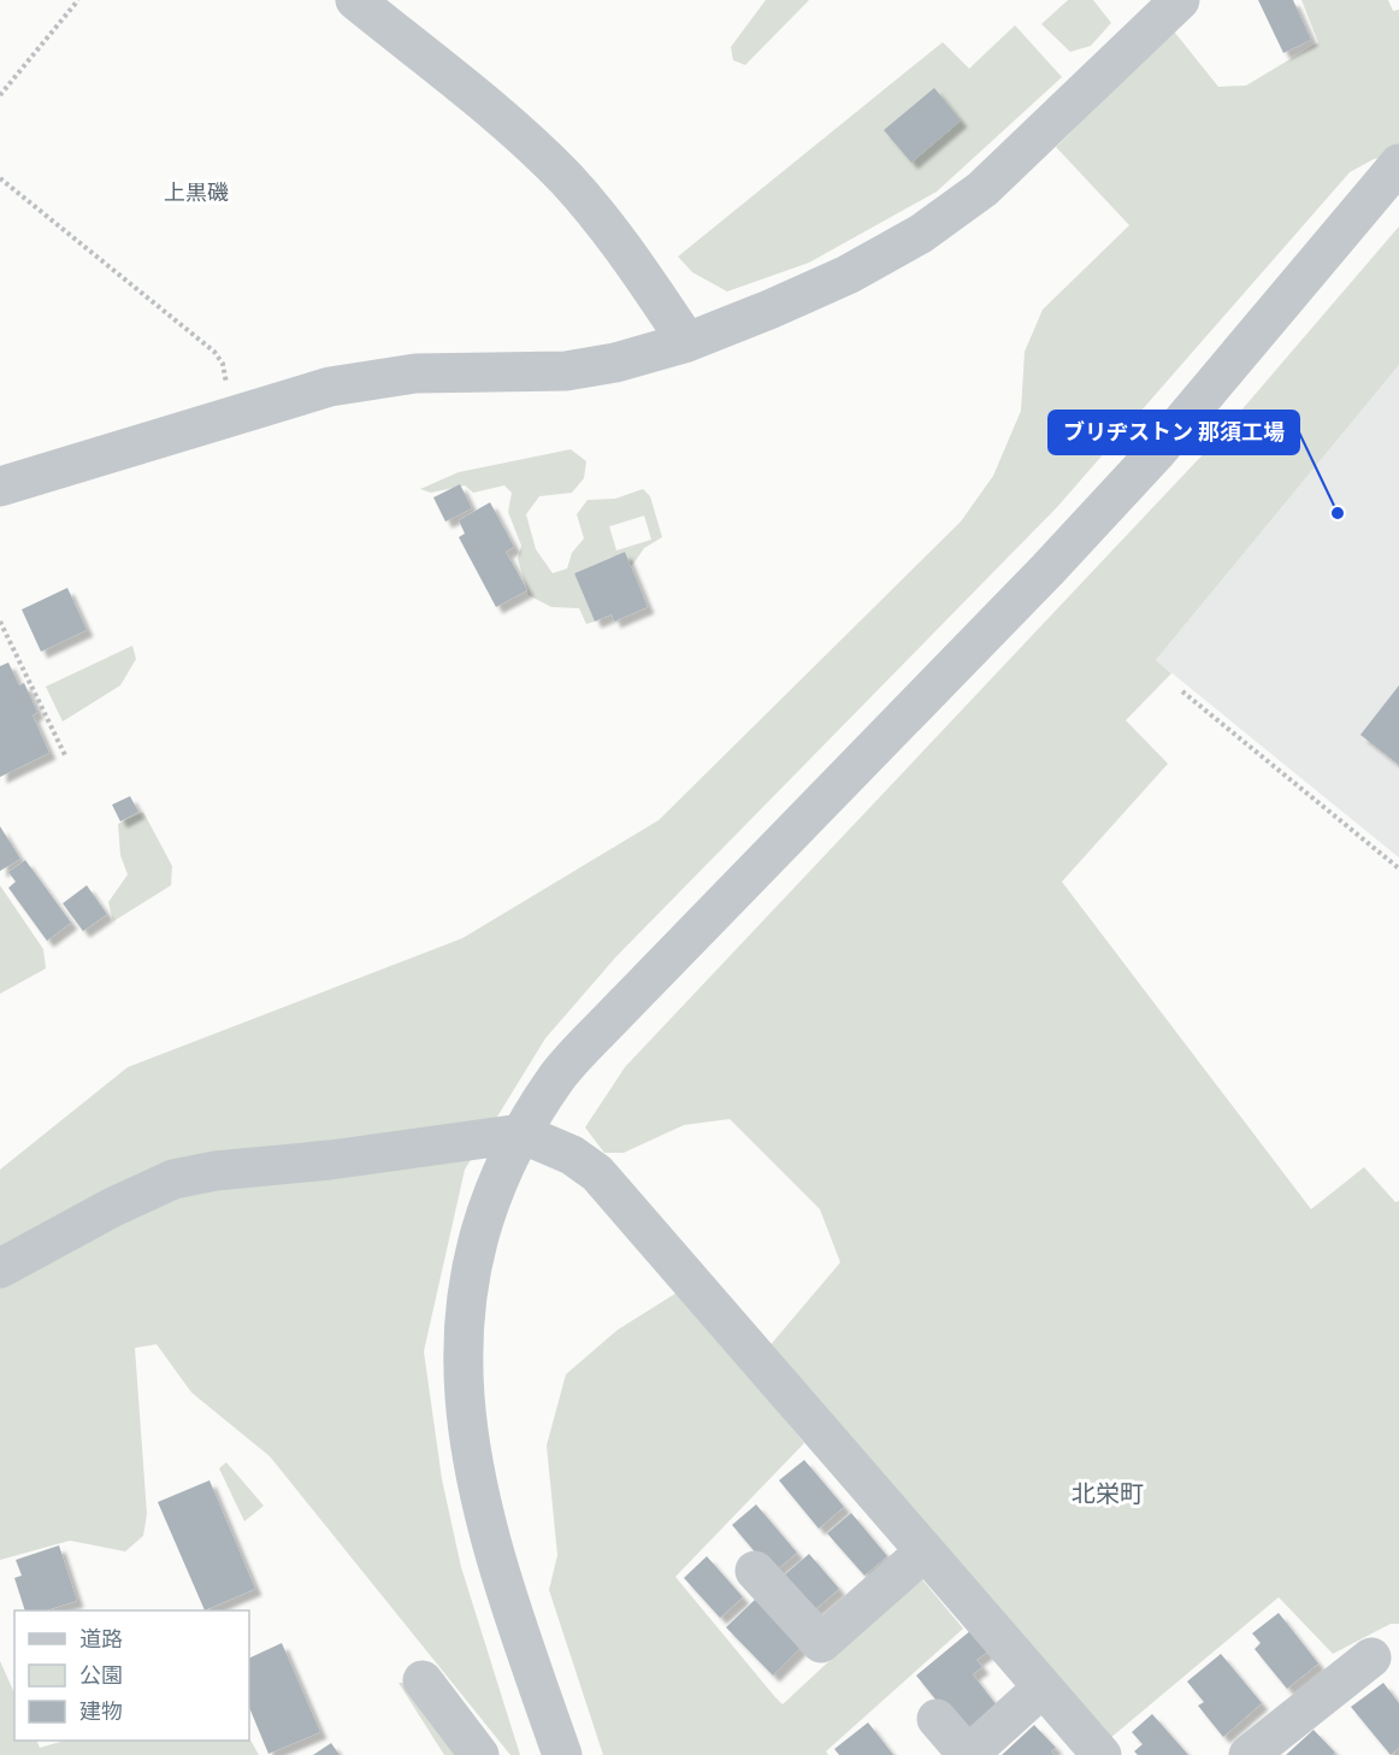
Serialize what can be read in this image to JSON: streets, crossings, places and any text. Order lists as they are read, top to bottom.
{
  "districts": ["上黒磯", "北栄町"],
  "places": ["ブリヂストン 那須工場"],
  "legend": ["道路", "公園", "建物"]
}
